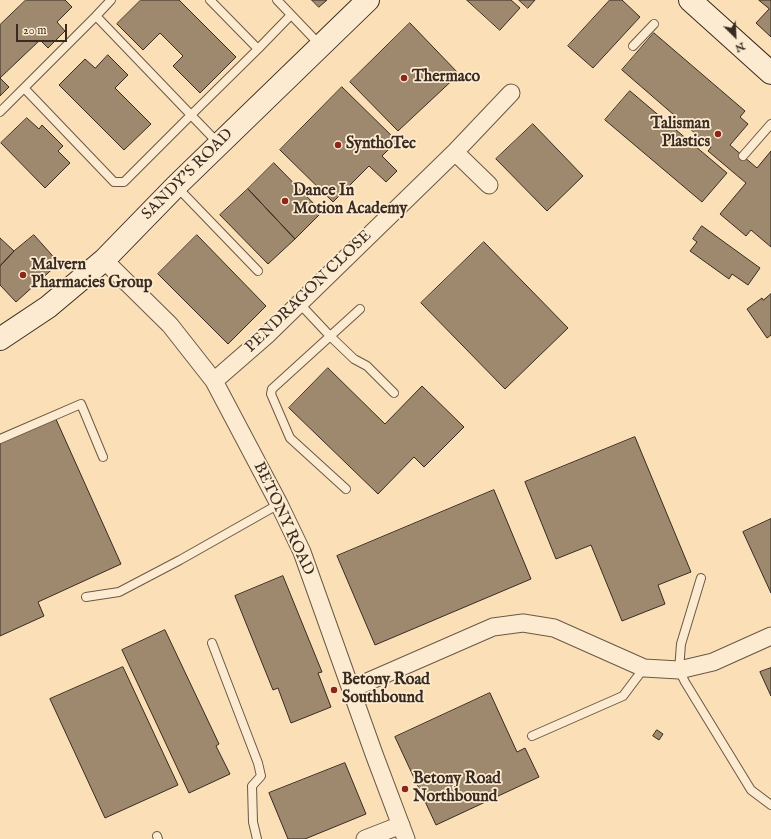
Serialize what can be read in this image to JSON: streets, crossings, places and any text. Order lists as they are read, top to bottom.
{
  "streets": {
    "street": ["SANDY'S ROAD", "PENDRAGON CLOSE", "BETONY ROAD"]
  },
  "crossings": [
    ["SANDY'S ROAD", "BETONY ROAD"],
    ["PENDRAGON CLOSE", "BETONY ROAD"]
  ],
  "places": [
    "Thermaco",
    "Talisman Plastics",
    "SynthoTec",
    "Dance In Motion Academy",
    "Malvern Pharmacies Group",
    "Betony Road Southbound",
    "Betony Road Northbound"
  ],
  "scale_bar": "20 m",
  "north": "bottom right"
}
